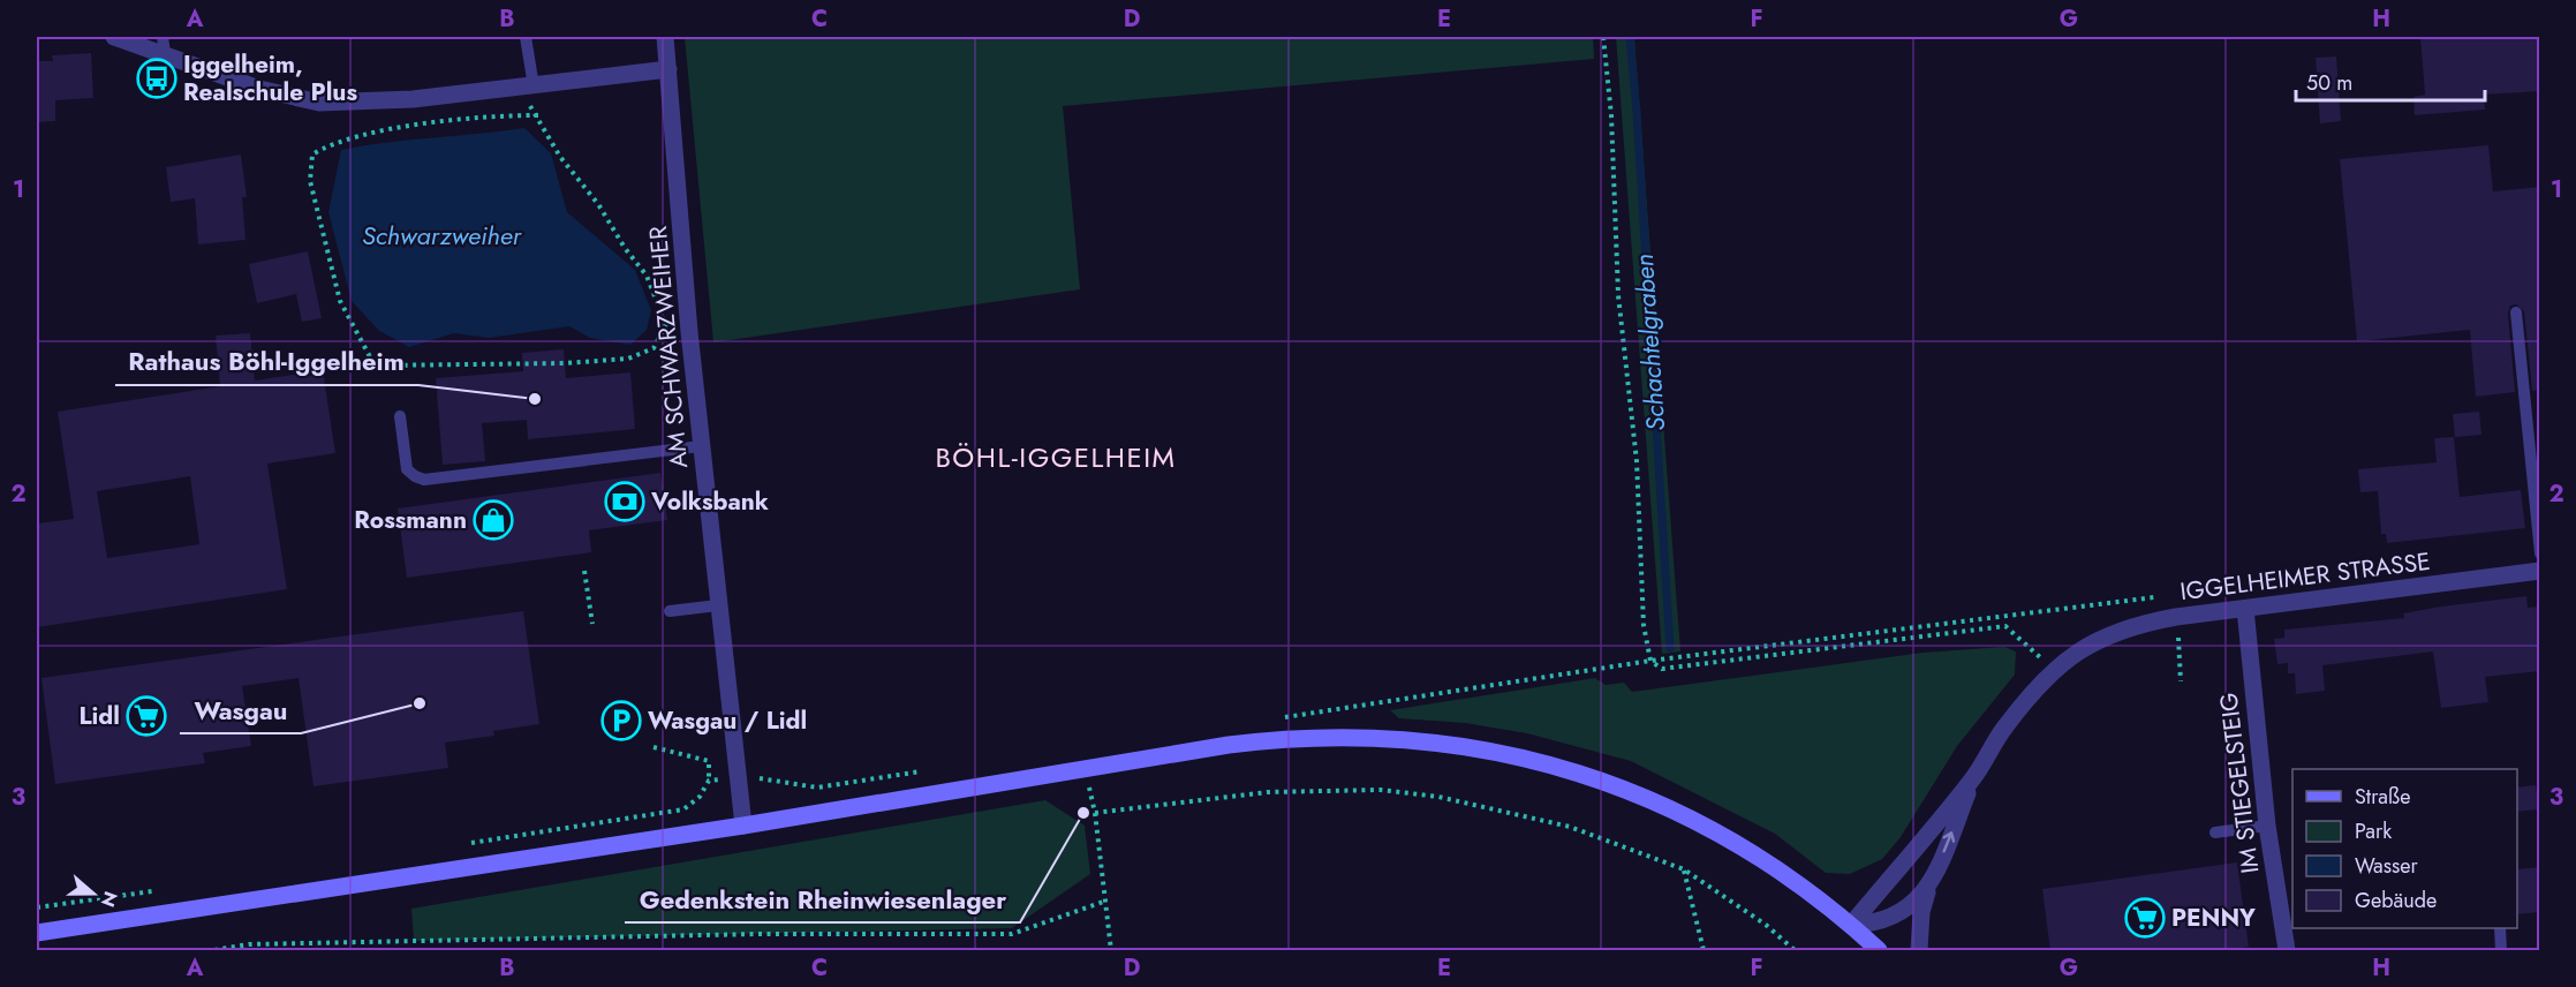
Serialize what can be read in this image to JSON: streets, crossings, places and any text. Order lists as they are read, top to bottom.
{
  "streets": {
    "street": ["AM SCHWARZWEIHER", "IGGELHEIMER STRASSE", "IM STIEGELSTEIG"]
  },
  "crossings": [
    ["IGGELHEIMER STRASSE", "IM STIEGELSTEIG"]
  ],
  "districts": ["BÖHL-IGGELHEIM"],
  "water": ["Schwarzweiher", "Schachtelgraben"],
  "places": {
    "bus stop": ["Iggelheim, Realschule Plus"],
    "other": ["Rathaus Böhl-Iggelheim", "Wasgau", "Gedenkstein Rheinwiesenlager"],
    "bank": ["Volksbank"],
    "shop": ["Rossmann"],
    "supermarket": ["Lidl", "PENNY"],
    "parking": ["Wasgau / Lidl"]
  },
  "legend": [
    "Straße",
    "Park",
    "Wasser",
    "Gebäude"
  ],
  "scale_bar": "50 m",
  "north": "right",
  "grid": {
    "columns": [
      "A",
      "B",
      "C",
      "D",
      "E",
      "F",
      "G",
      "H"
    ],
    "rows": ["1", "2", "3"]
  }
}
